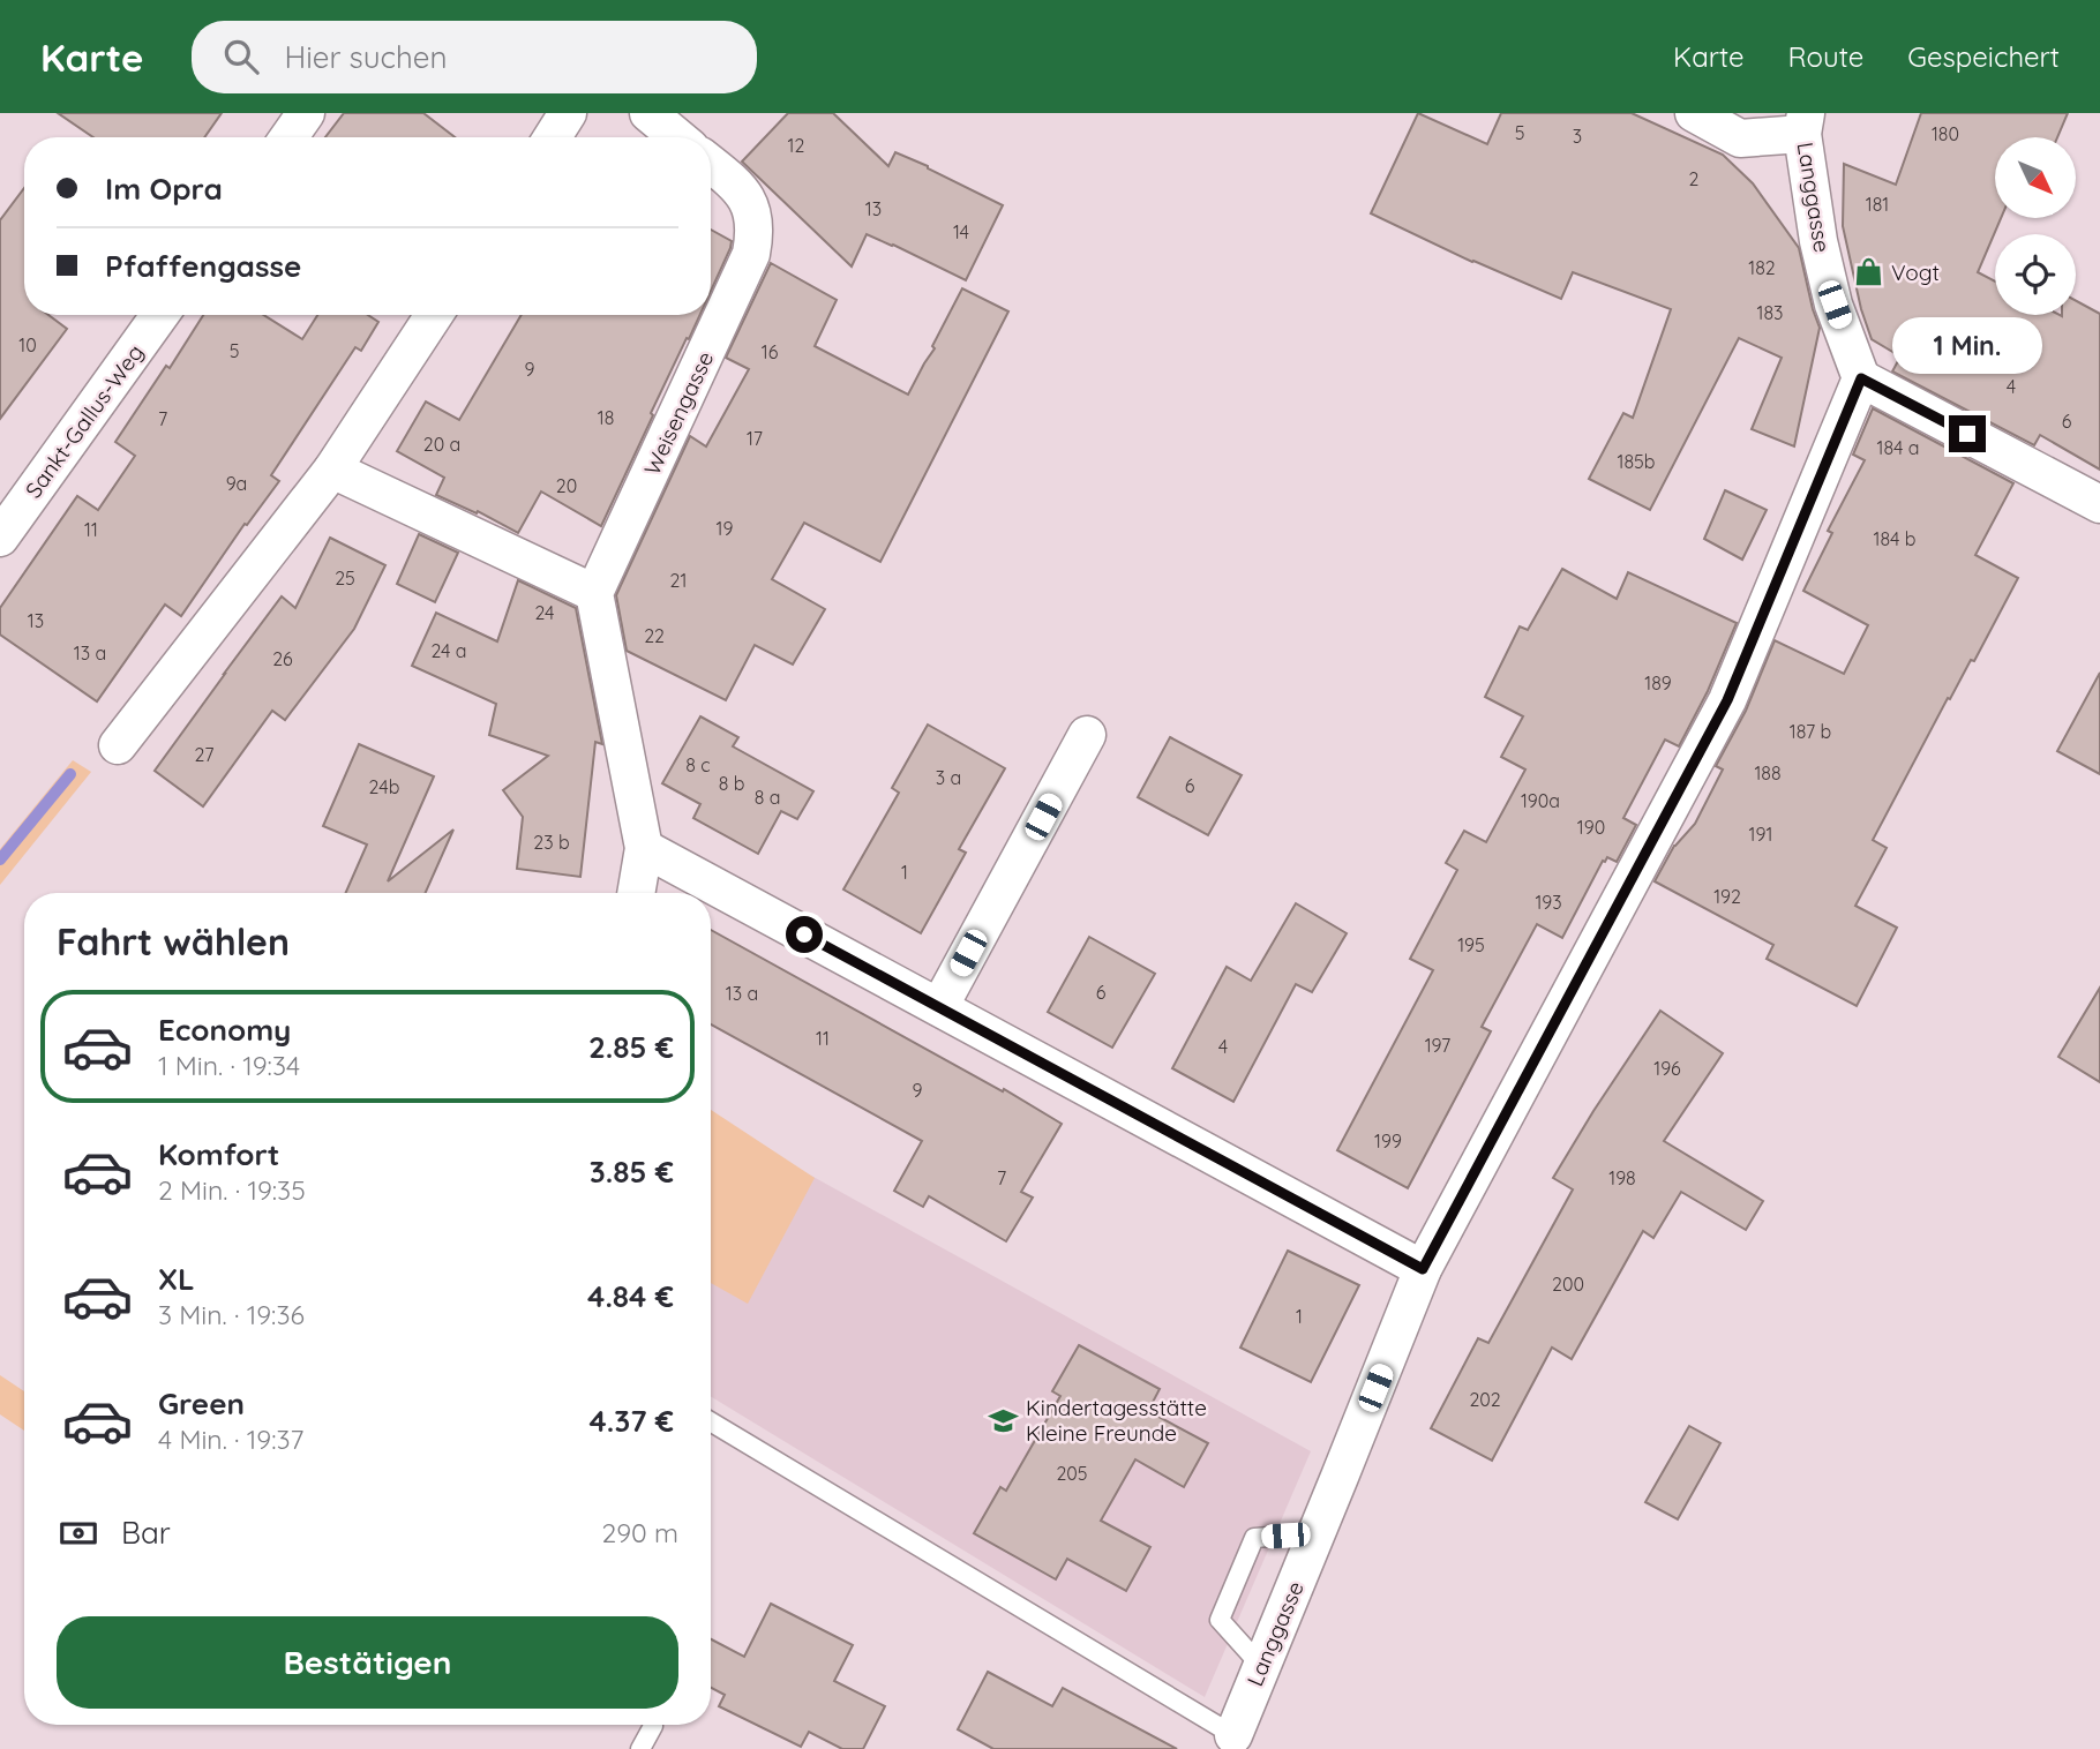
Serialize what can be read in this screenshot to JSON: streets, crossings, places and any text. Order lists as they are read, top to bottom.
{
  "streets": {
    "street": ["Langgasse", "Weisengasse", "Sankt-Gallus-Weg"]
  },
  "places": {
    "shop": ["Vogt"],
    "school or university": ["Kindertagesstätte Kleine Freunde"]
  },
  "house_numbers": [
    "5",
    "180",
    "3",
    "12",
    "2",
    "181",
    "13",
    "14",
    "182",
    "183",
    "10",
    "5",
    "16",
    "9",
    "4",
    "18",
    "7",
    "6",
    "17",
    "20 a",
    "184 a",
    "185b",
    "9a",
    "20",
    "19",
    "11",
    "184 b",
    "25",
    "21",
    "24",
    "13",
    "22",
    "24 a",
    "13 a",
    "26",
    "189",
    "187 b",
    "27",
    "8 c",
    "188",
    "3 a",
    "8 b",
    "6",
    "24b",
    "8 a",
    "190a",
    "190",
    "191",
    "23 b",
    "1",
    "192",
    "193",
    "195",
    "6",
    "13 a",
    "11",
    "197",
    "4",
    "196",
    "9",
    "199",
    "7",
    "198",
    "200",
    "1",
    "202",
    "205"
  ],
  "north": "bottom right",
  "page": {
    "header": "Karte",
    "search": "Hier suchen",
    "nav": ["Karte", "Route", "Gespeichert"],
    "banner": ["Im Opra", "Pfaffengasse"],
    "bubble": "1 Min.",
    "heading": "Fahrt wählen",
    "list": [
      {
        "name": "Economy",
        "note": "1 Min. · 19:34",
        "value": "2.85 €"
      },
      {
        "name": "Komfort",
        "note": "2 Min. · 19:35",
        "value": "3.85 €"
      },
      {
        "name": "XL",
        "note": "3 Min. · 19:36",
        "value": "4.84 €"
      },
      {
        "name": "Green",
        "note": "4 Min. · 19:37",
        "value": "4.37 €"
      }
    ],
    "pay": ["Bar", "290 m"],
    "buttons": "Bestätigen"
  }
}
